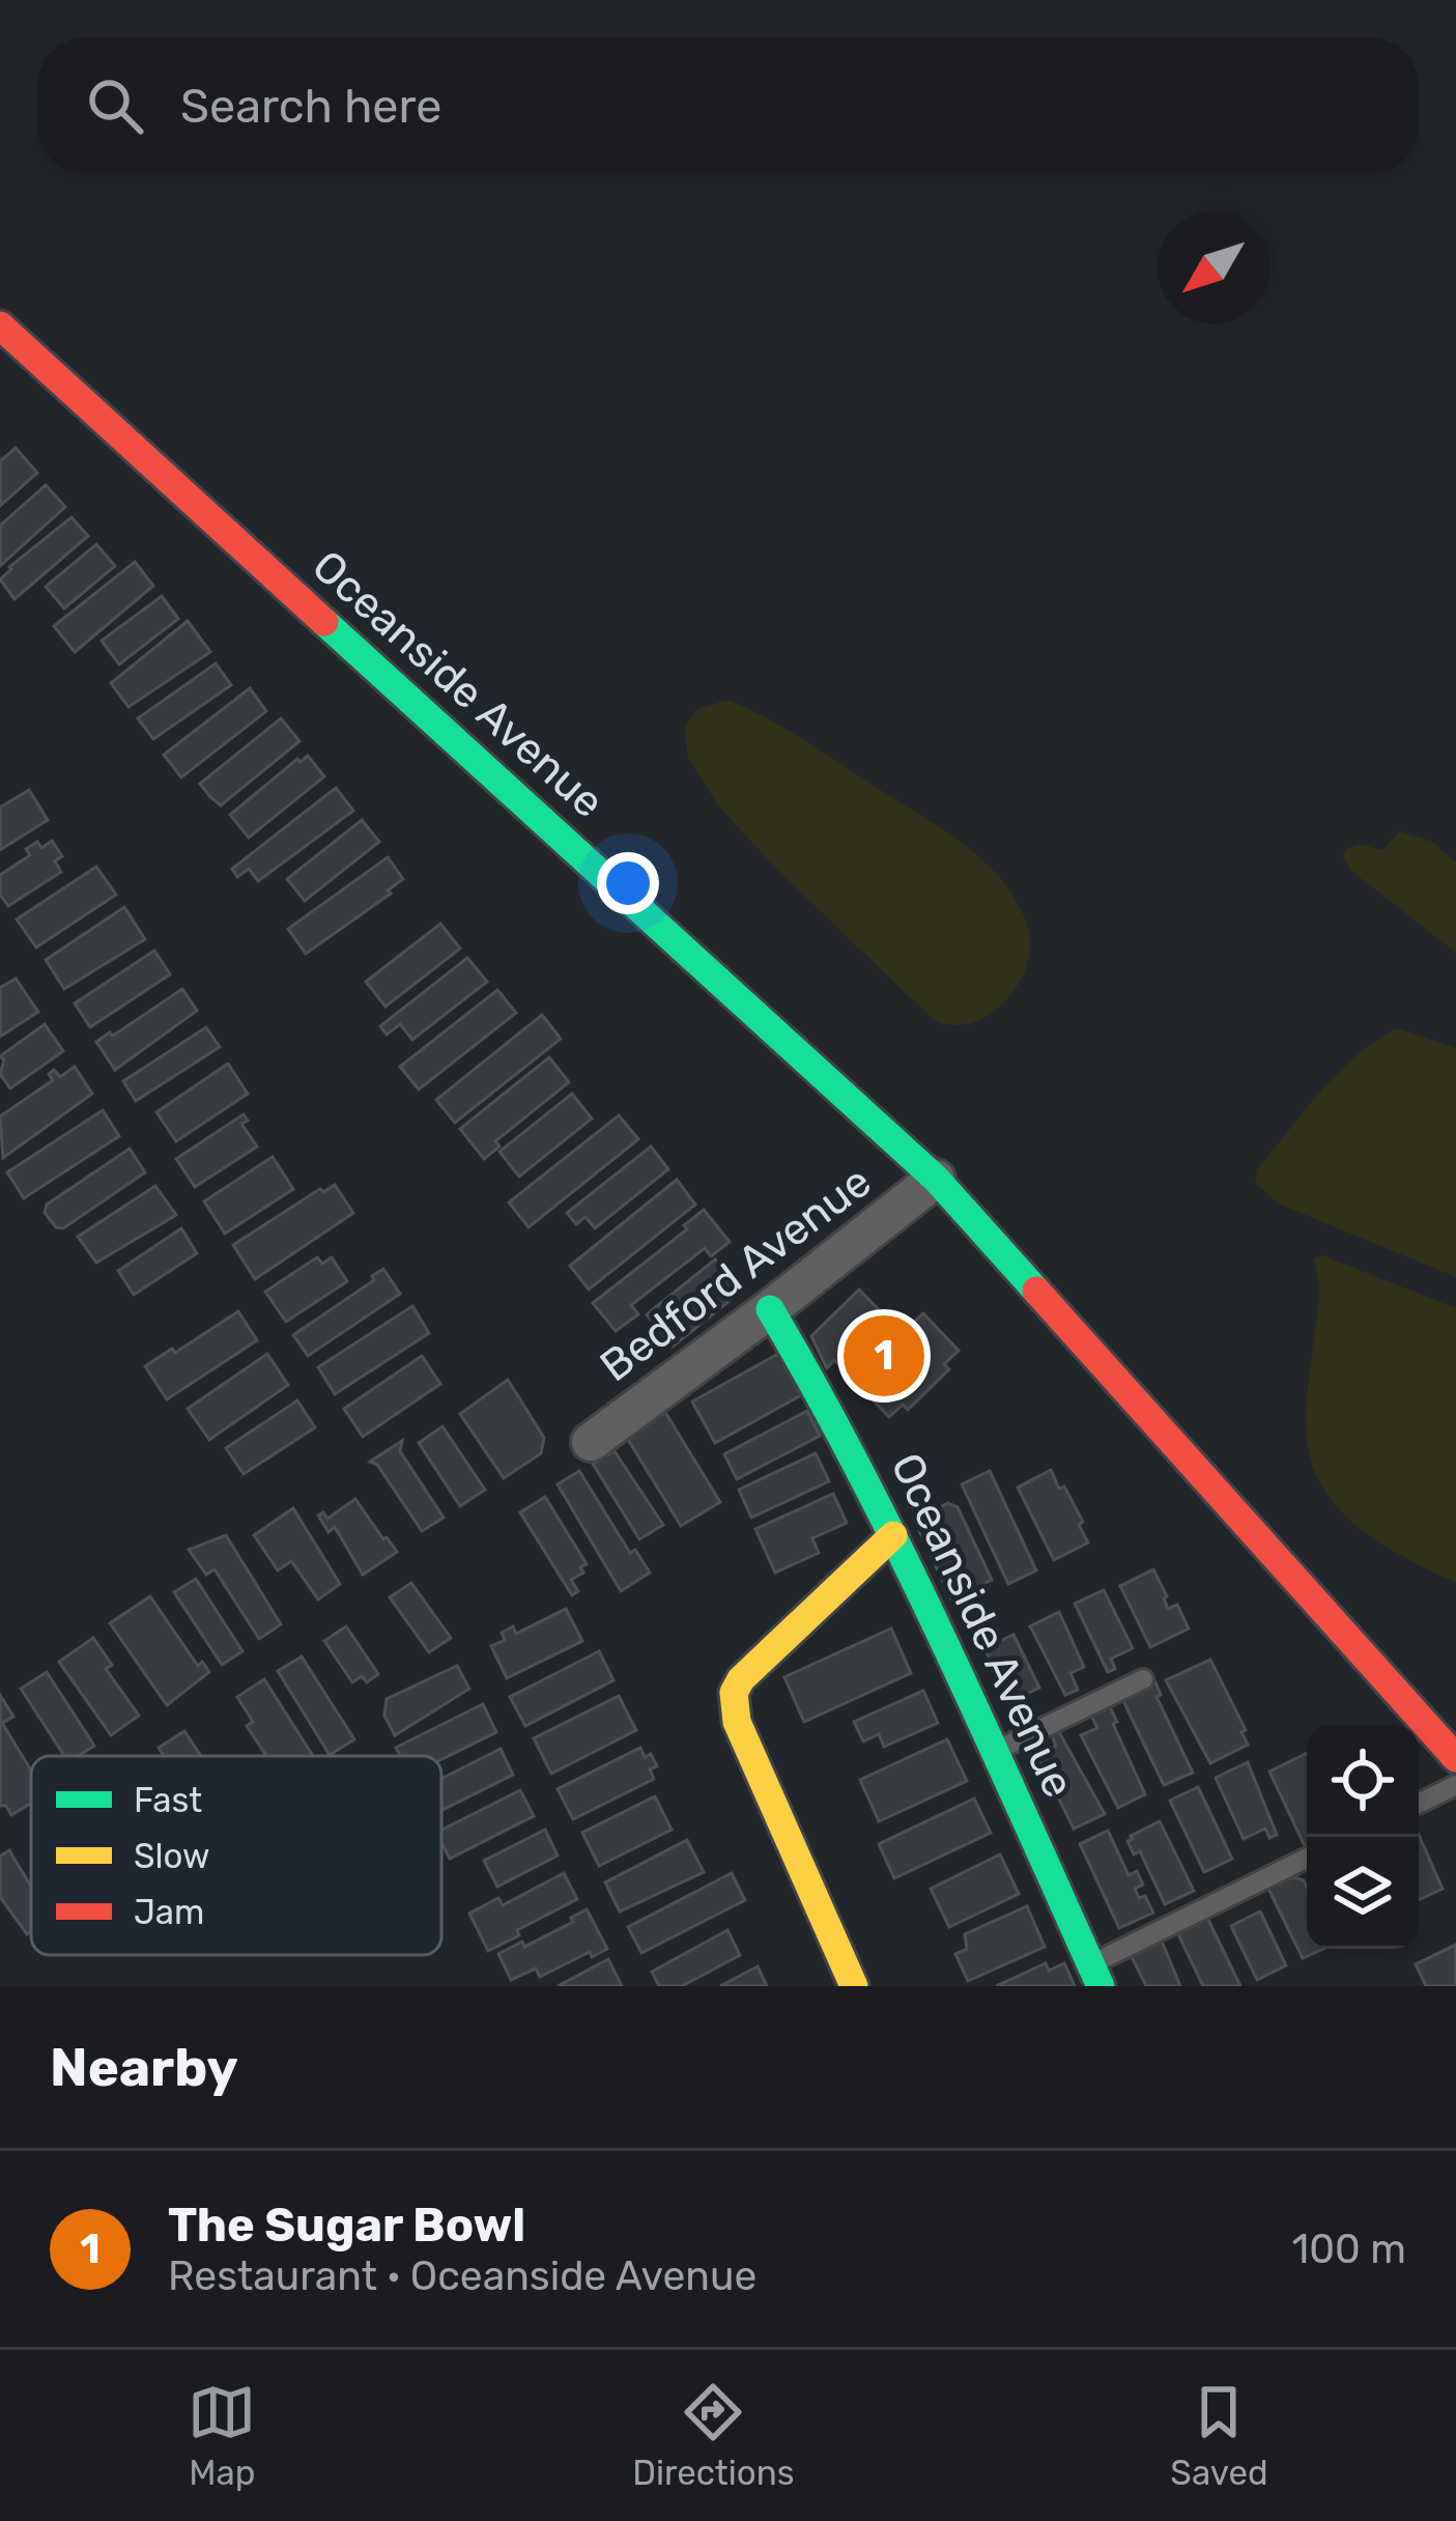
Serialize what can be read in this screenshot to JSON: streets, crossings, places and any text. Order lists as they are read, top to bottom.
{
  "streets": {
    "street": ["Oceanside Avenue", "Bedford Avenue"]
  },
  "crossings": [
    ["Oceanside Avenue", "Bedford Avenue"]
  ],
  "legend": ["Fast", "Slow", "Jam"],
  "north": "bottom left",
  "page": {
    "search": "Search here",
    "pins": "1",
    "heading": "Nearby",
    "list": [
      {
        "mark": "1",
        "name": "The Sugar Bowl",
        "note": "Restaurant · Oceanside Avenue",
        "value": "100 m"
      }
    ],
    "nav": ["Map", "Directions", "Saved"]
  }
}
